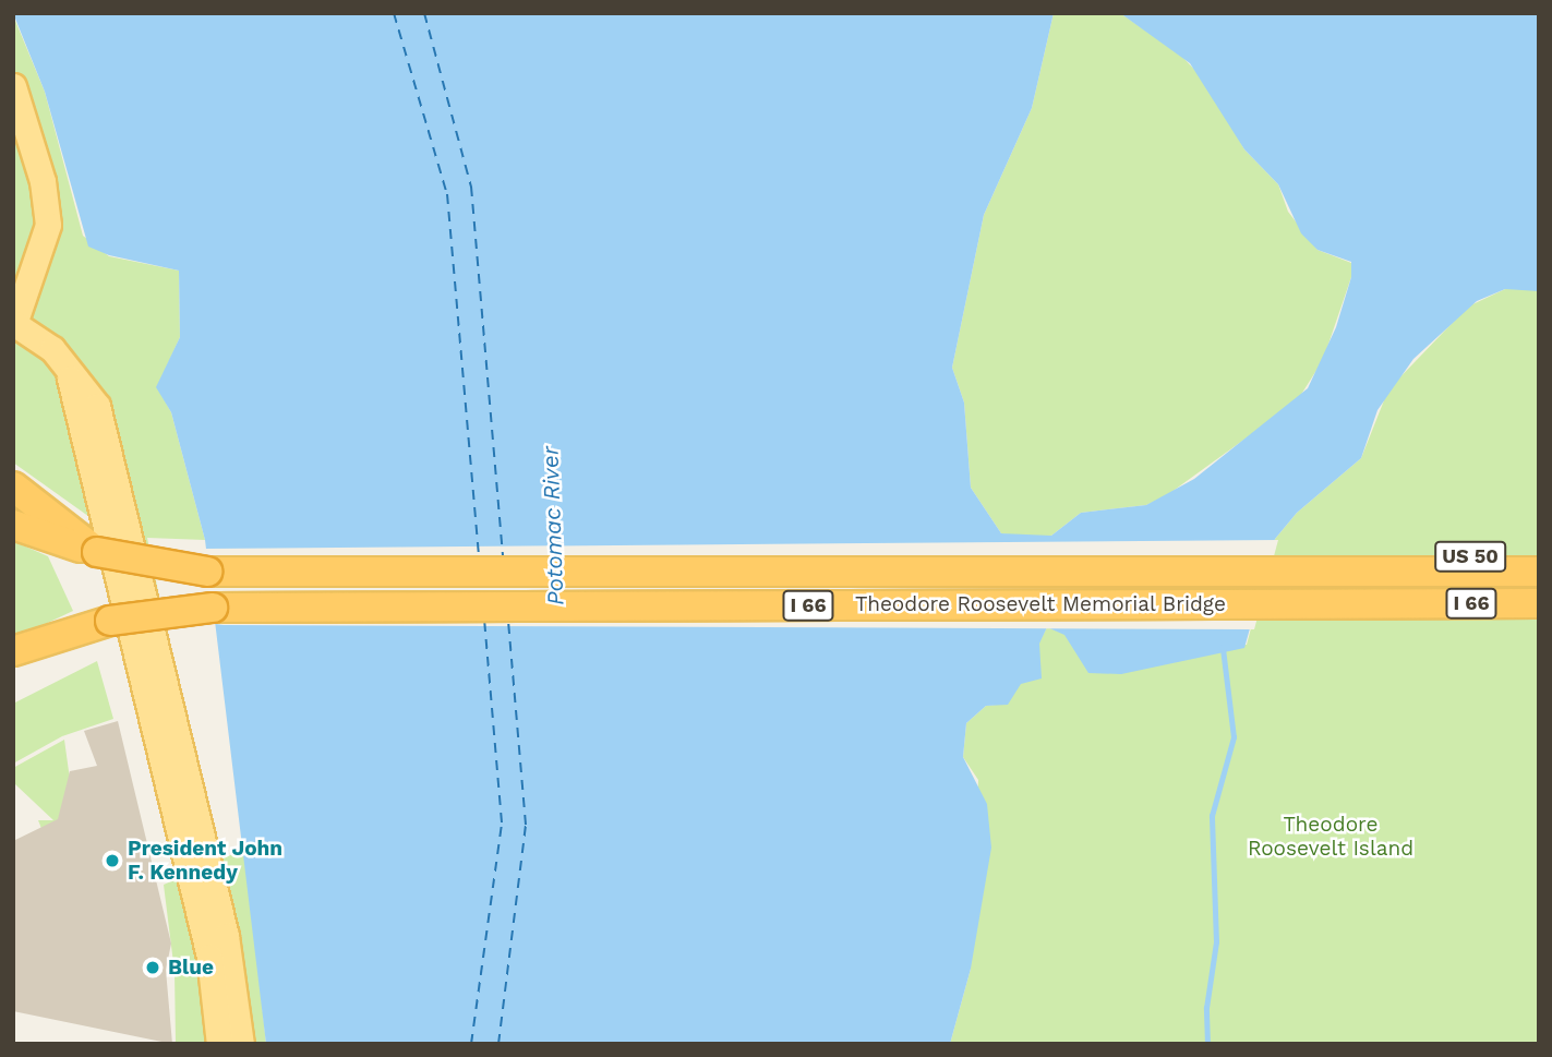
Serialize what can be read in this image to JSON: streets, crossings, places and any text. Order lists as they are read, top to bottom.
{
  "streets": {
    "highway": ["US 50", "I 66", "Theodore Roosevelt Memorial Bridge"]
  },
  "crossings": [
    ["I 66", "Theodore Roosevelt Memorial Bridge"]
  ],
  "water": ["Potomac River"],
  "parks": ["Theodore Roosevelt Island"],
  "places": ["President John F. Kennedy", "Blue"]
}
